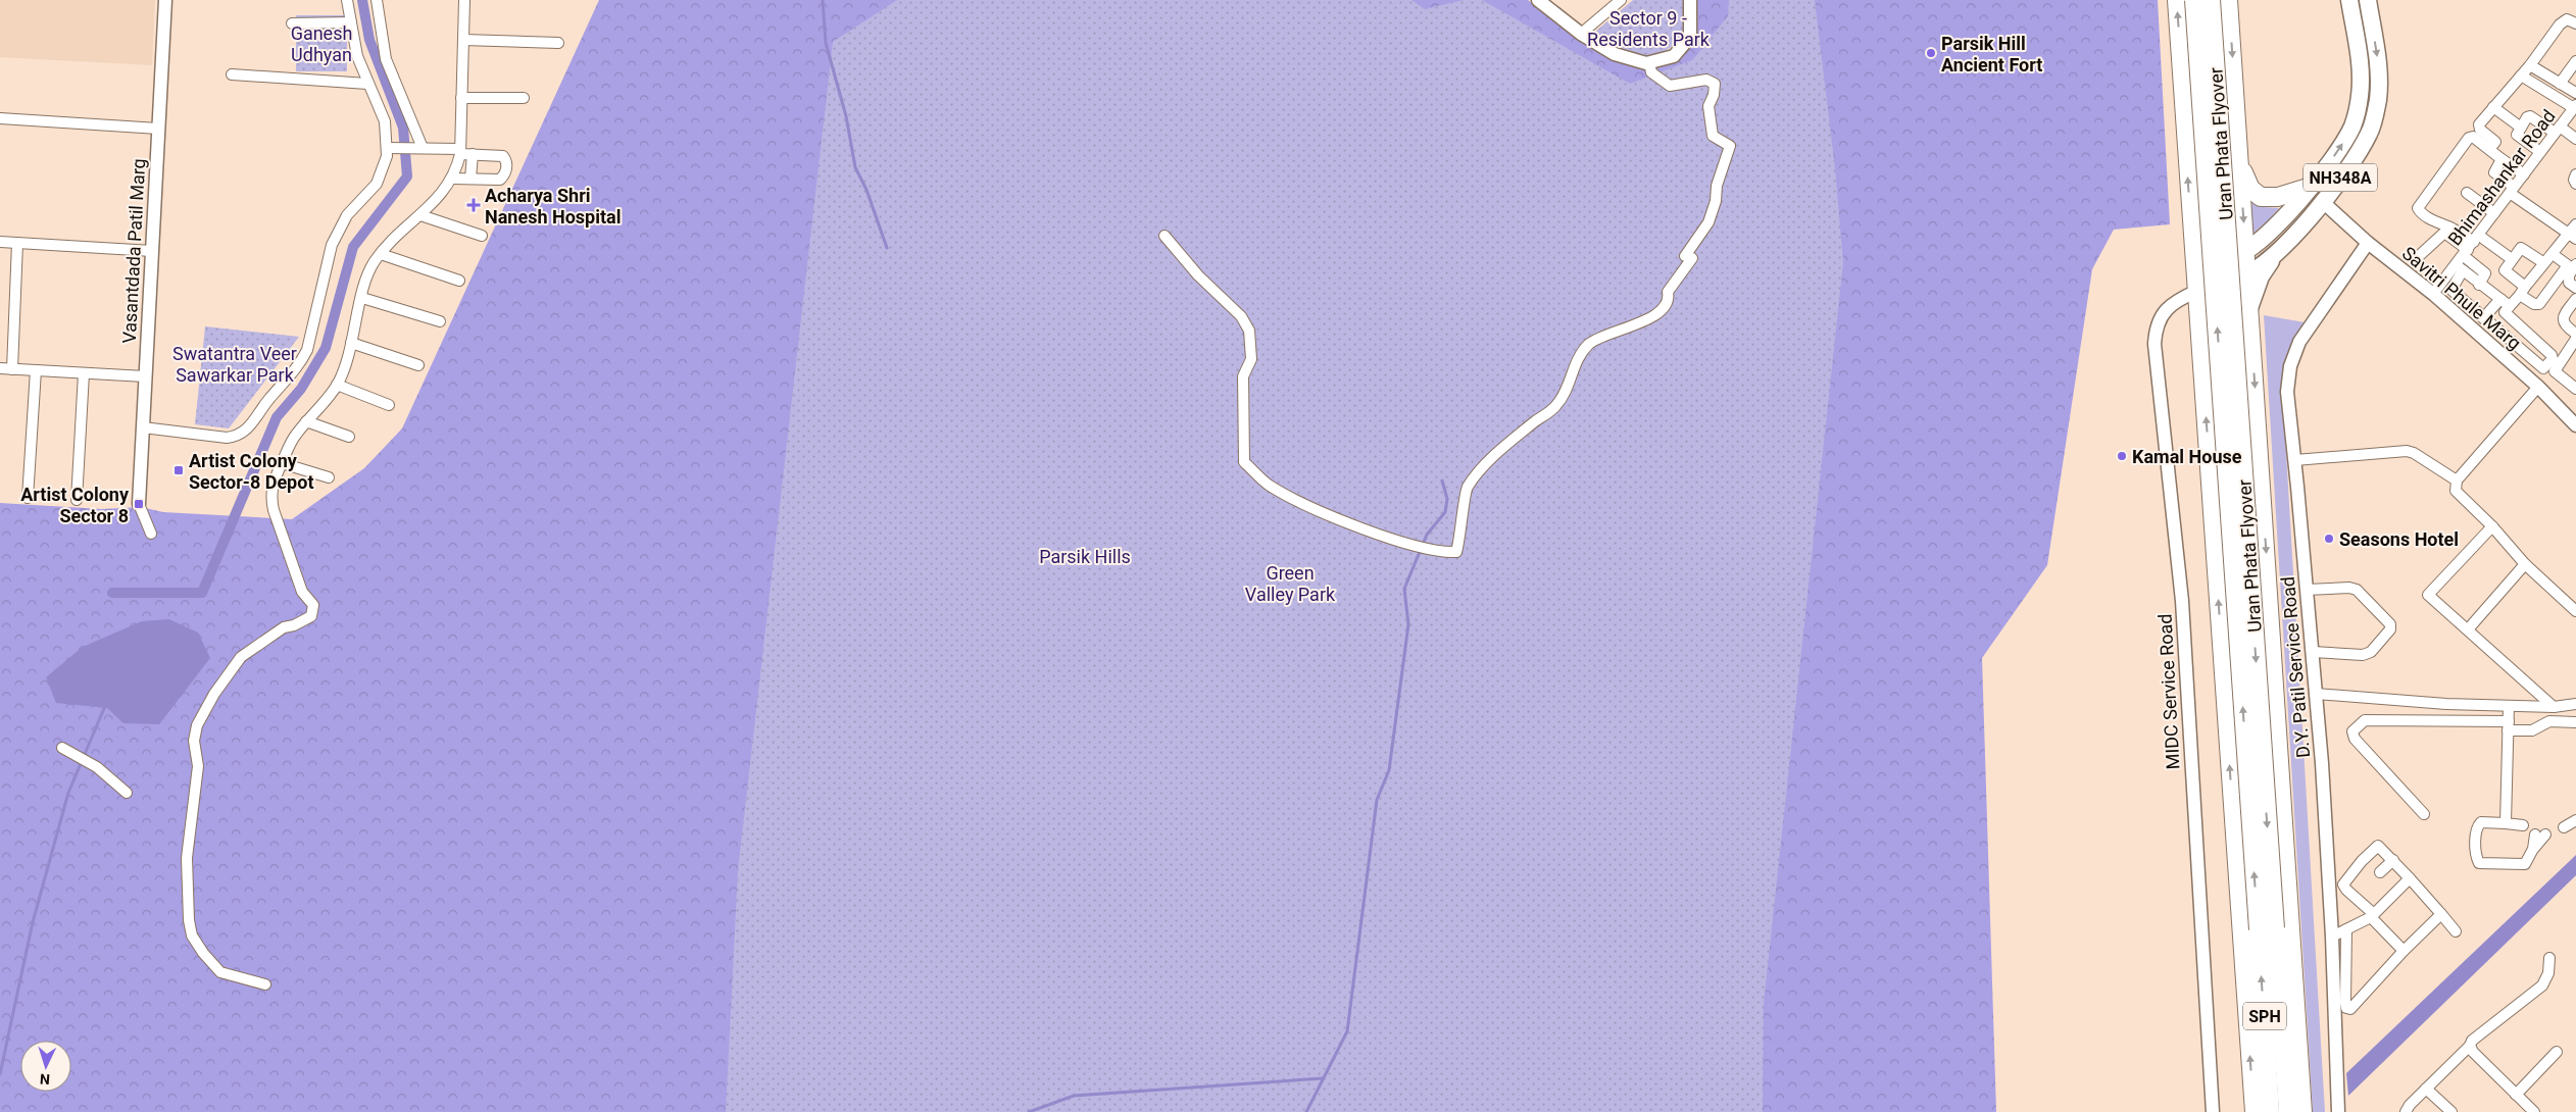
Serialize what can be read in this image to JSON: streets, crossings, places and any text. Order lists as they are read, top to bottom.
{
  "streets": {
    "highway": ["Uran Phata Flyover", "NH348A", "SPH"],
    "street": [
      "Bhimashankar Road",
      "Vasantdada Patil Marg",
      "Savitri Phule Marg",
      "D.Y. Patil Service Road",
      "MIDC Service Road"
    ]
  },
  "crossings": [
    ["NH348A", "Savitri Phule Marg"],
    ["NH348A", "MIDC Service Road"],
    ["Bhimashankar Road", "Savitri Phule Marg"],
    ["Savitri Phule Marg", "D.Y. Patil Service Road"]
  ],
  "parks": [
    "Sector 9 - Residents Park",
    "Ganesh Udhyan",
    "Swatantra Veer Sawarkar Park",
    "Parsik Hills",
    "Green Valley Park"
  ],
  "places": {
    "other": ["Parsik Hill Ancient Fort", "Kamal House", "Seasons Hotel"],
    "health": ["Acharya Shri Nanesh Hospital"],
    "transit": ["Artist Colony Sector-8 Depot", "Artist Colony Sector 8"]
  },
  "north": "bottom"
}
